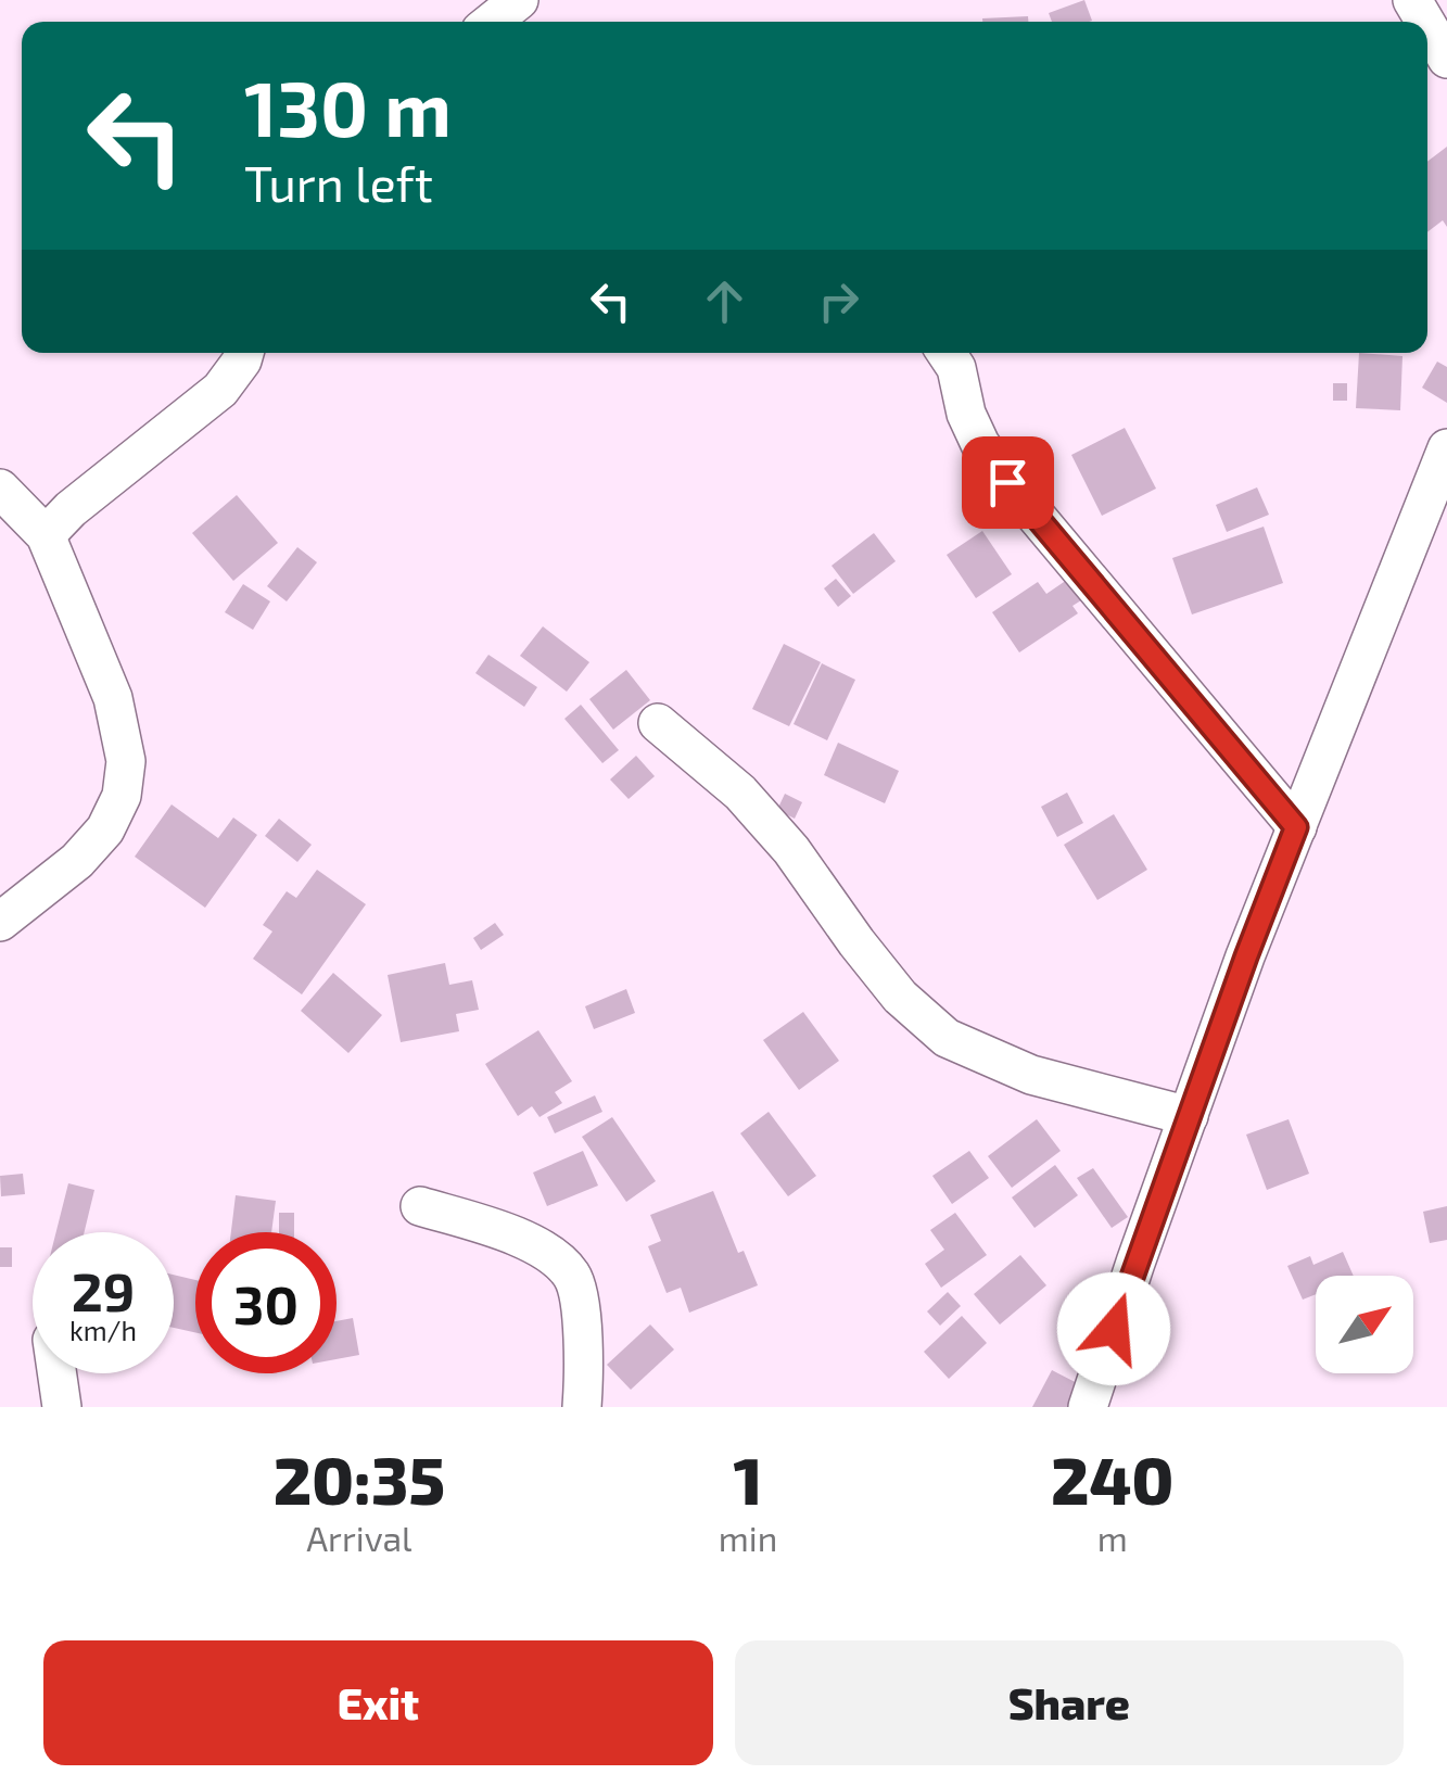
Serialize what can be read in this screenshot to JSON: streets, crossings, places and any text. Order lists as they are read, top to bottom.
{
  "north": "top right",
  "page": {
    "turn": ["130 m", "Turn left"],
    "speed": "29 km/h",
    "limit": "30",
    "eta": [
      "20:35",
      "Arrival",
      "1",
      "min",
      "240",
      "m"
    ],
    "buttons": ["Exit", "Share"]
  }
}
